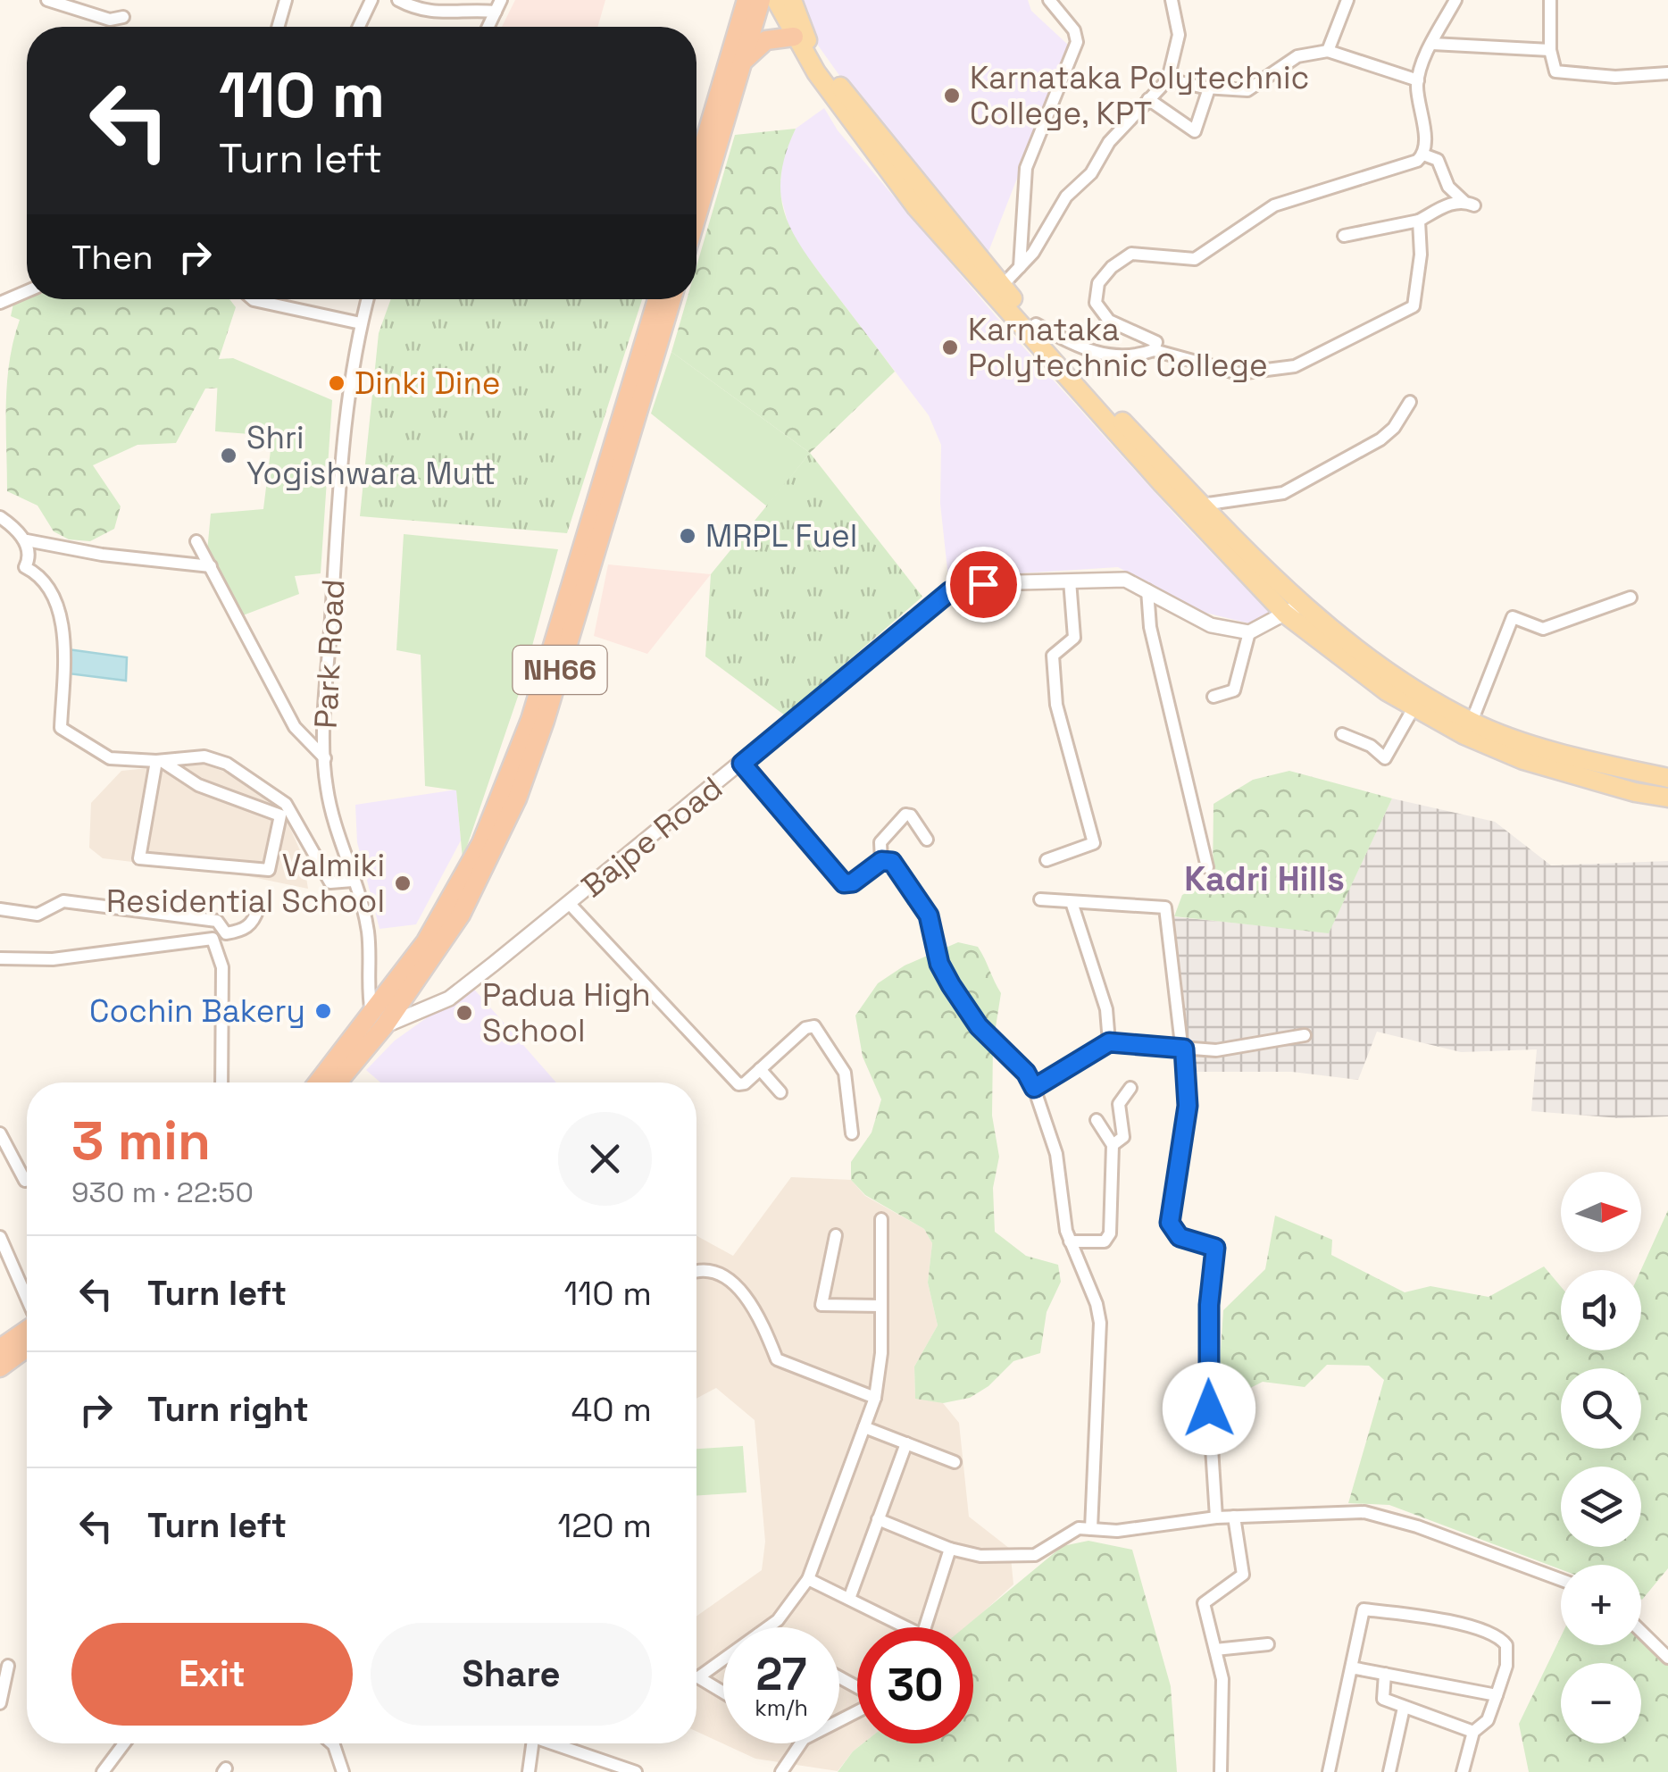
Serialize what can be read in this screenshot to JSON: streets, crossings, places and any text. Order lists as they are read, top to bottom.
{
  "streets": {
    "highway": ["NH66"],
    "street": ["Park Road", "Bajpe Road"]
  },
  "crossings": [
    ["Park Road", "NH66"],
    ["Park Road", "Bajpe Road"],
    ["NH66", "Bajpe Road"]
  ],
  "districts": ["Kadri Hills"],
  "places": [
    "Karnataka Polytechnic College, KPT",
    "Karnataka Polytechnic College",
    "Dinki Dine",
    "Shri Yogishwara Mutt",
    "MRPL Fuel",
    "Valmiki Residential School",
    "Cochin Bakery",
    "Padua High School"
  ],
  "north": "right",
  "page": {
    "turn": ["110 m", "Turn left"],
    "then": "Then",
    "heading": ["3 min", "930 m · 22:50"],
    "map_buttons": ["+", "−"],
    "list": [
      {
        "name": "Turn left",
        "value": "110 m"
      },
      {
        "name": "Turn right",
        "value": "40 m"
      },
      {
        "name": "Turn left",
        "value": "120 m"
      }
    ],
    "buttons": ["Exit", "Share"],
    "speed": "27 km/h",
    "limit": "30"
  }
}
